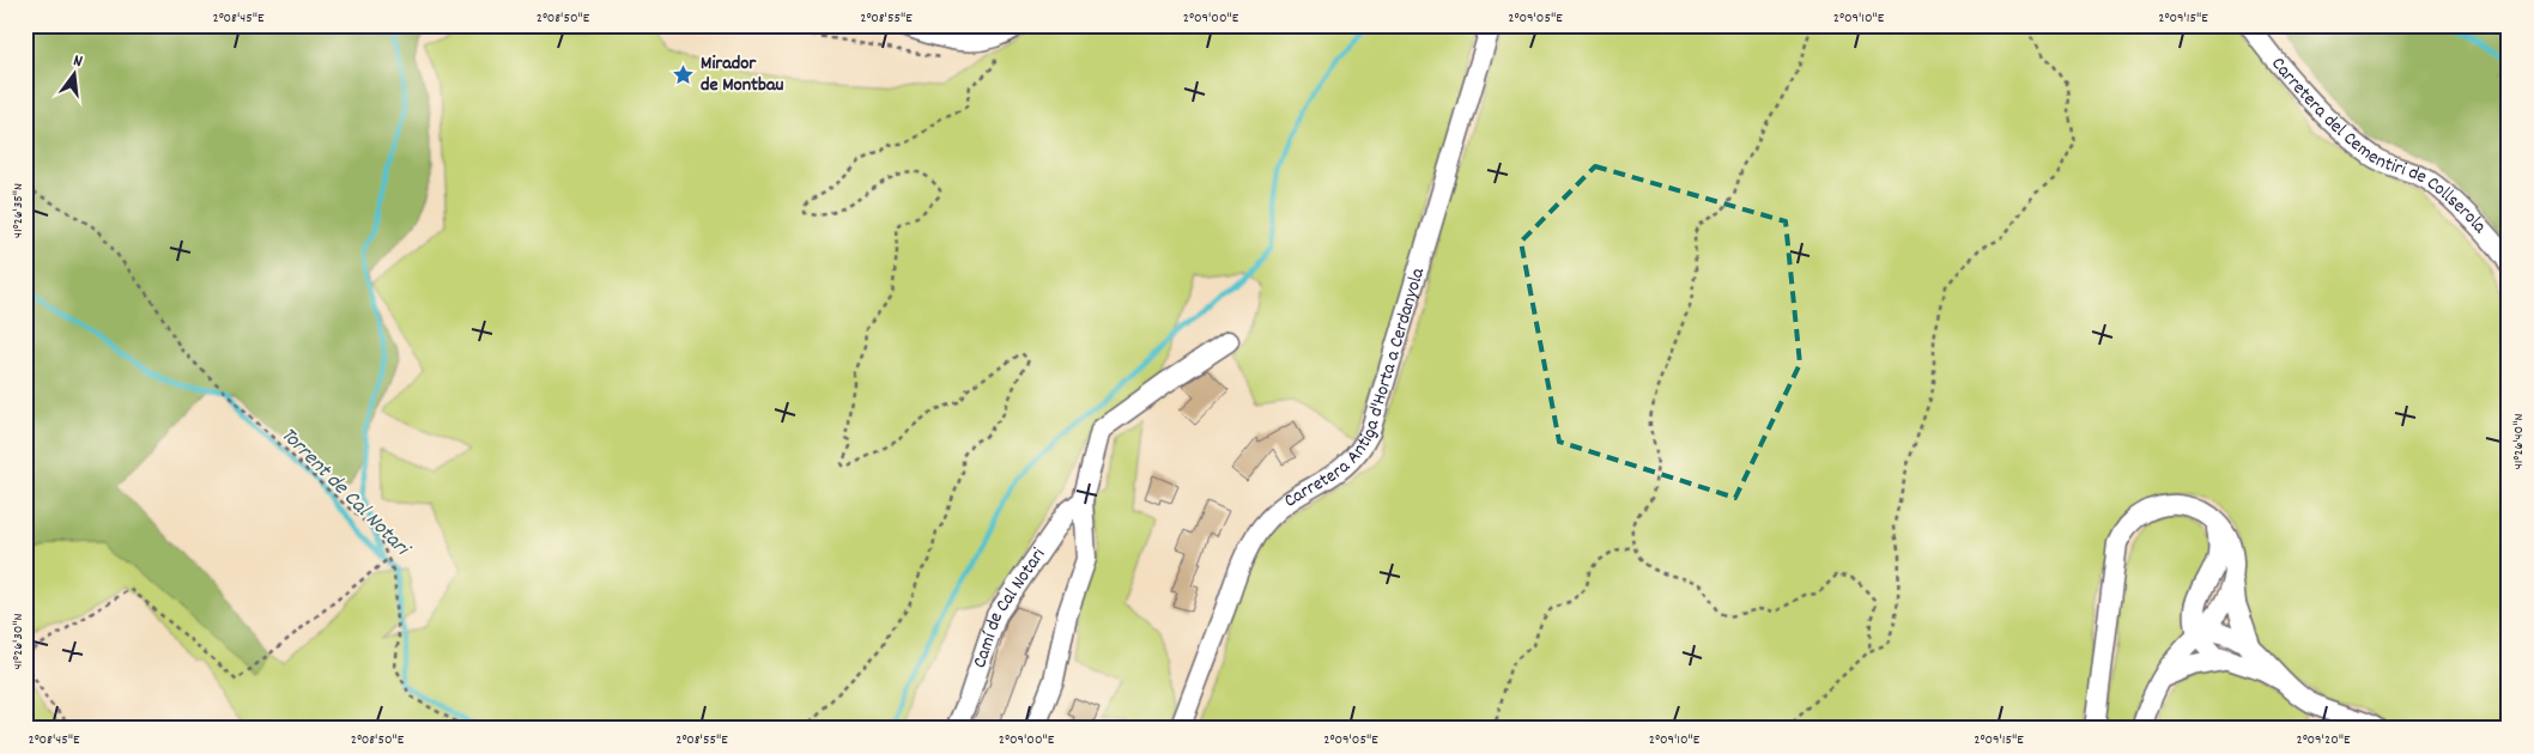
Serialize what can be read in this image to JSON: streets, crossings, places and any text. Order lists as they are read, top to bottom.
{
  "streets": {
    "street": ["Carretera del Cementiri de Collserola", "Carretera Antiga d'Horta a Cerdanyola", "Camí de Cal Notari"]
  },
  "water": ["Torrent de Cal Notari"],
  "places": {
    "place": ["Mirador de Montbau"]
  },
  "north": "top",
  "coordinates": [
    "2°08'45\"E",
    "2°08'50\"E",
    "2°08'55\"E",
    "2°09'00\"E",
    "2°09'05\"E",
    "2°09'10\"E",
    "2°09'15\"E",
    "41°26'35\"N",
    "41°26'40\"N",
    "41°26'30\"N",
    "2°09'20\"E"
  ]
}
